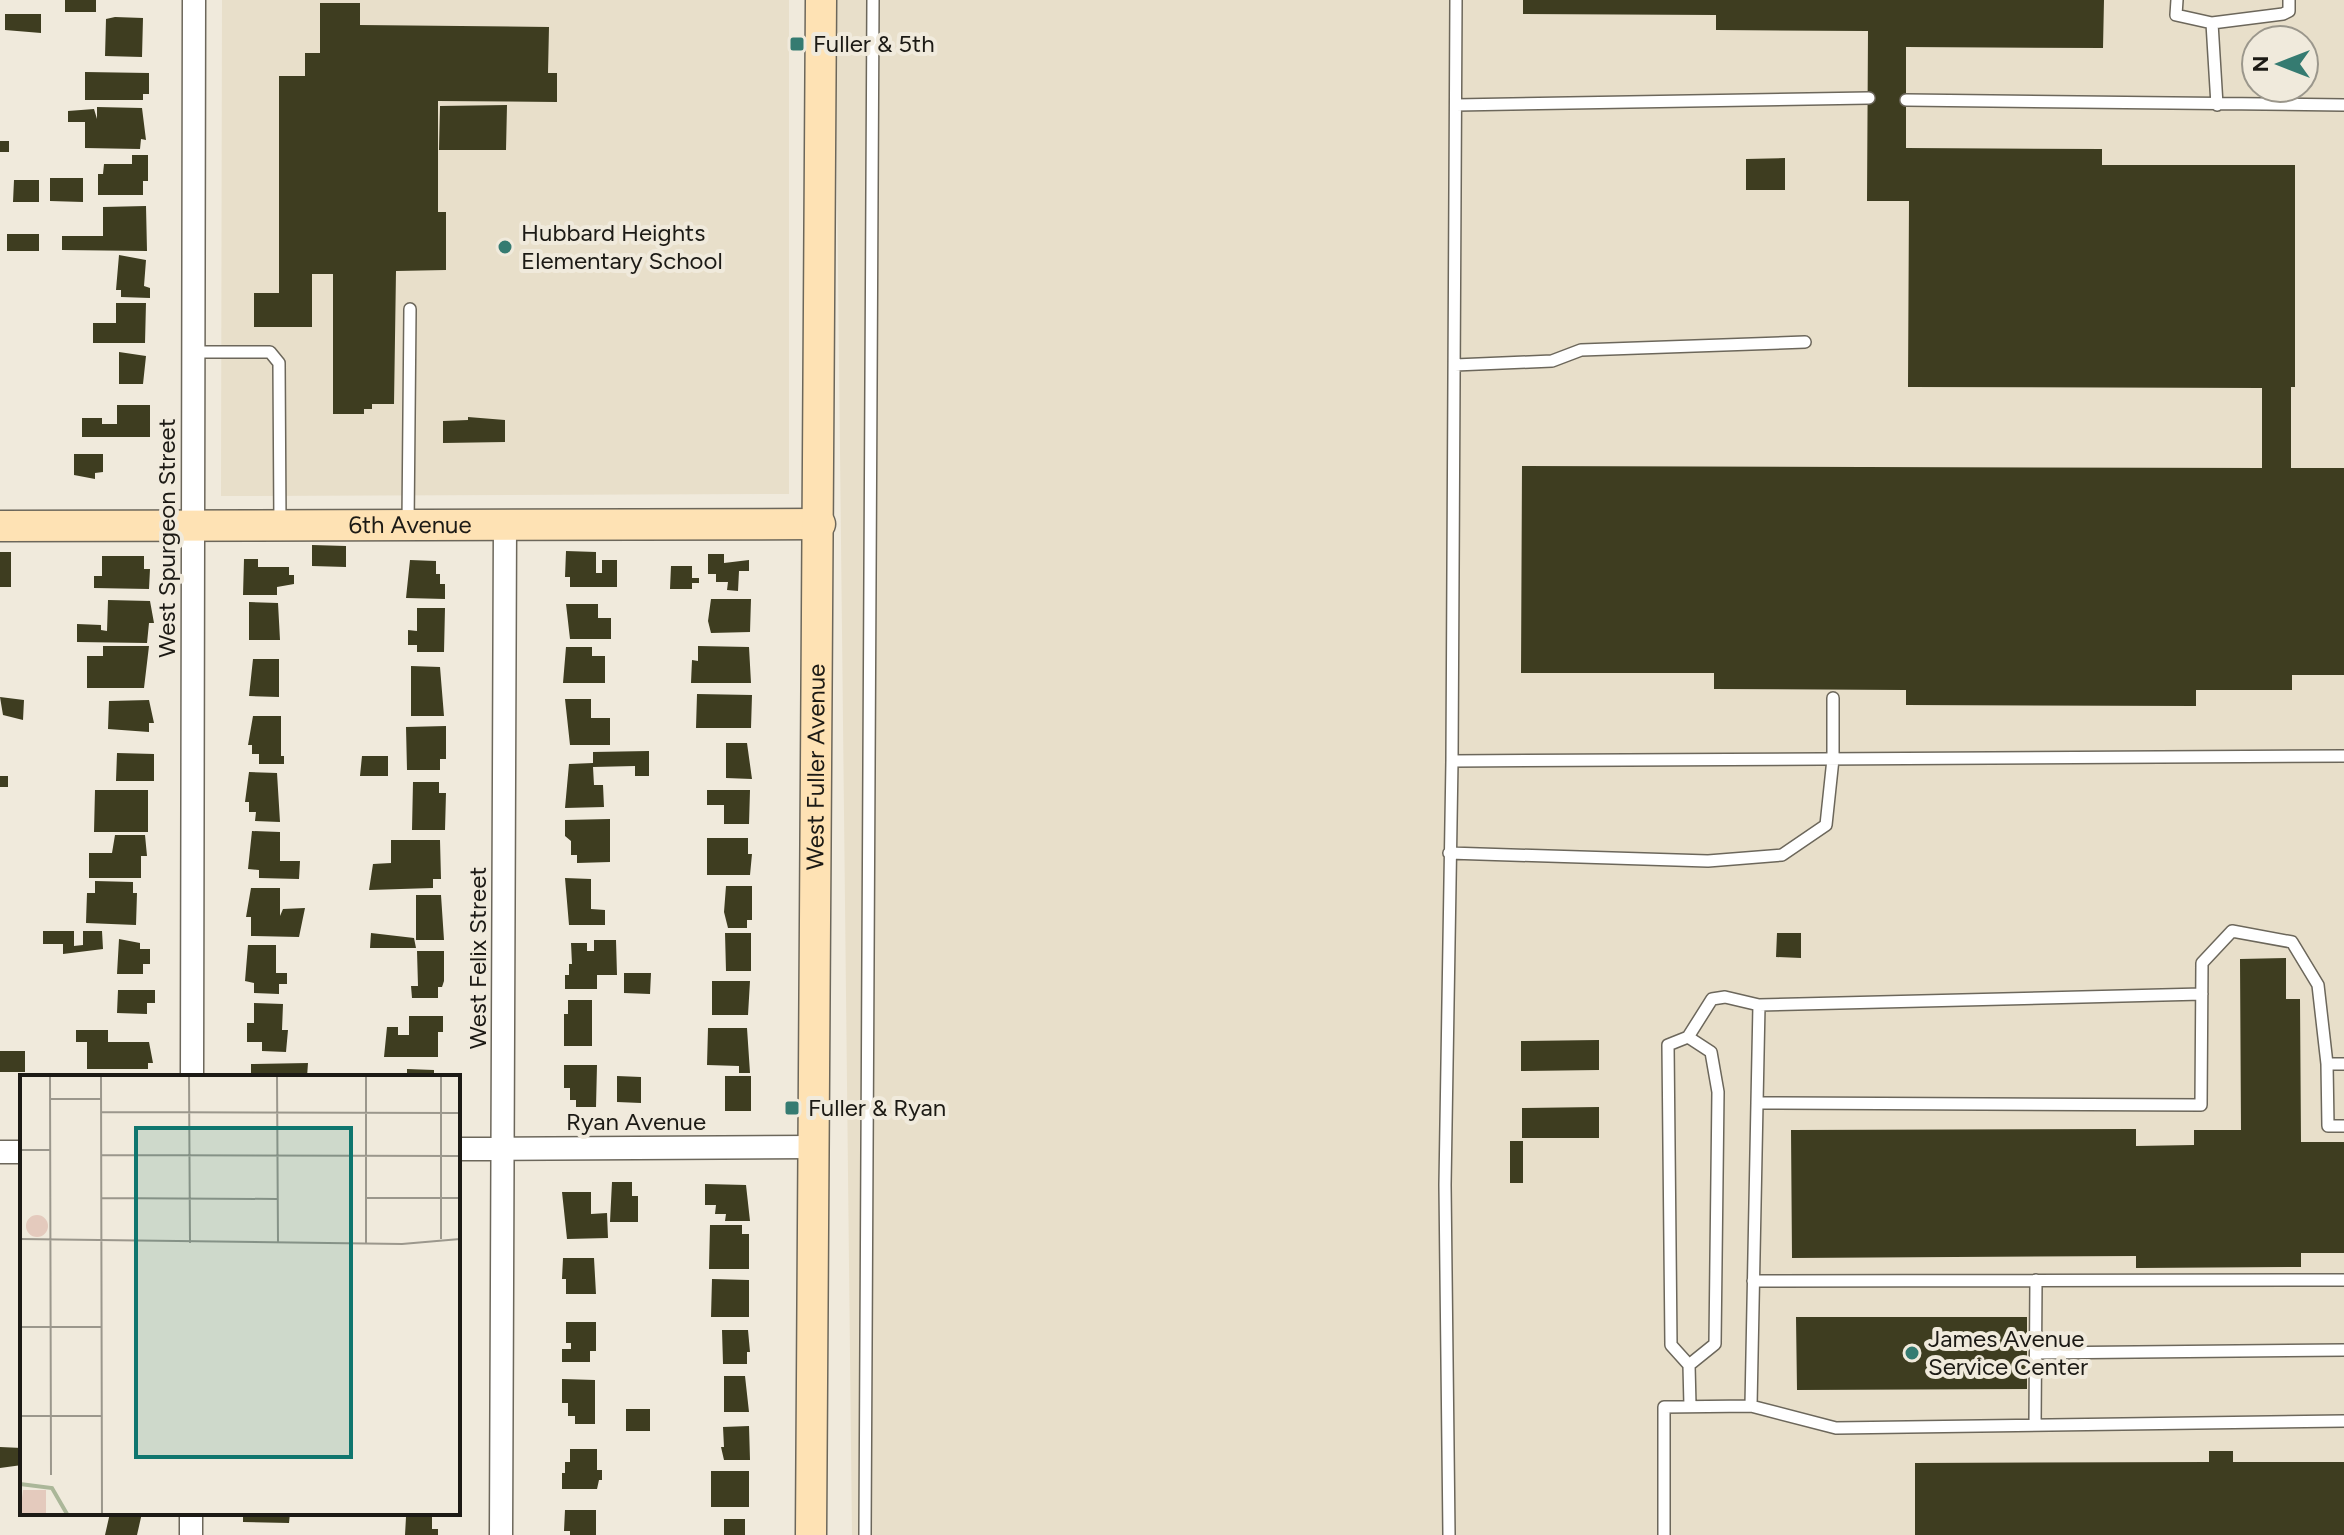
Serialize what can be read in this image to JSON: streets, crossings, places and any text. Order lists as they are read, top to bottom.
{
  "streets": {
    "street": [
      "6th Avenue",
      "West Spurgeon Street",
      "West Fuller Avenue",
      "West Felix Street",
      "Ryan Avenue"
    ]
  },
  "crossings": [
    ["6th Avenue", "West Spurgeon Street"],
    ["6th Avenue", "West Fuller Avenue"],
    ["6th Avenue", "West Felix Street"],
    ["West Fuller Avenue", "Ryan Avenue"],
    ["West Felix Street", "Ryan Avenue"]
  ],
  "places": {
    "transit": ["Fuller & 5th", "Fuller & Ryan"],
    "other": ["Hubbard Heights Elementary School", "James Avenue Service Center"]
  },
  "north": "left"
}
